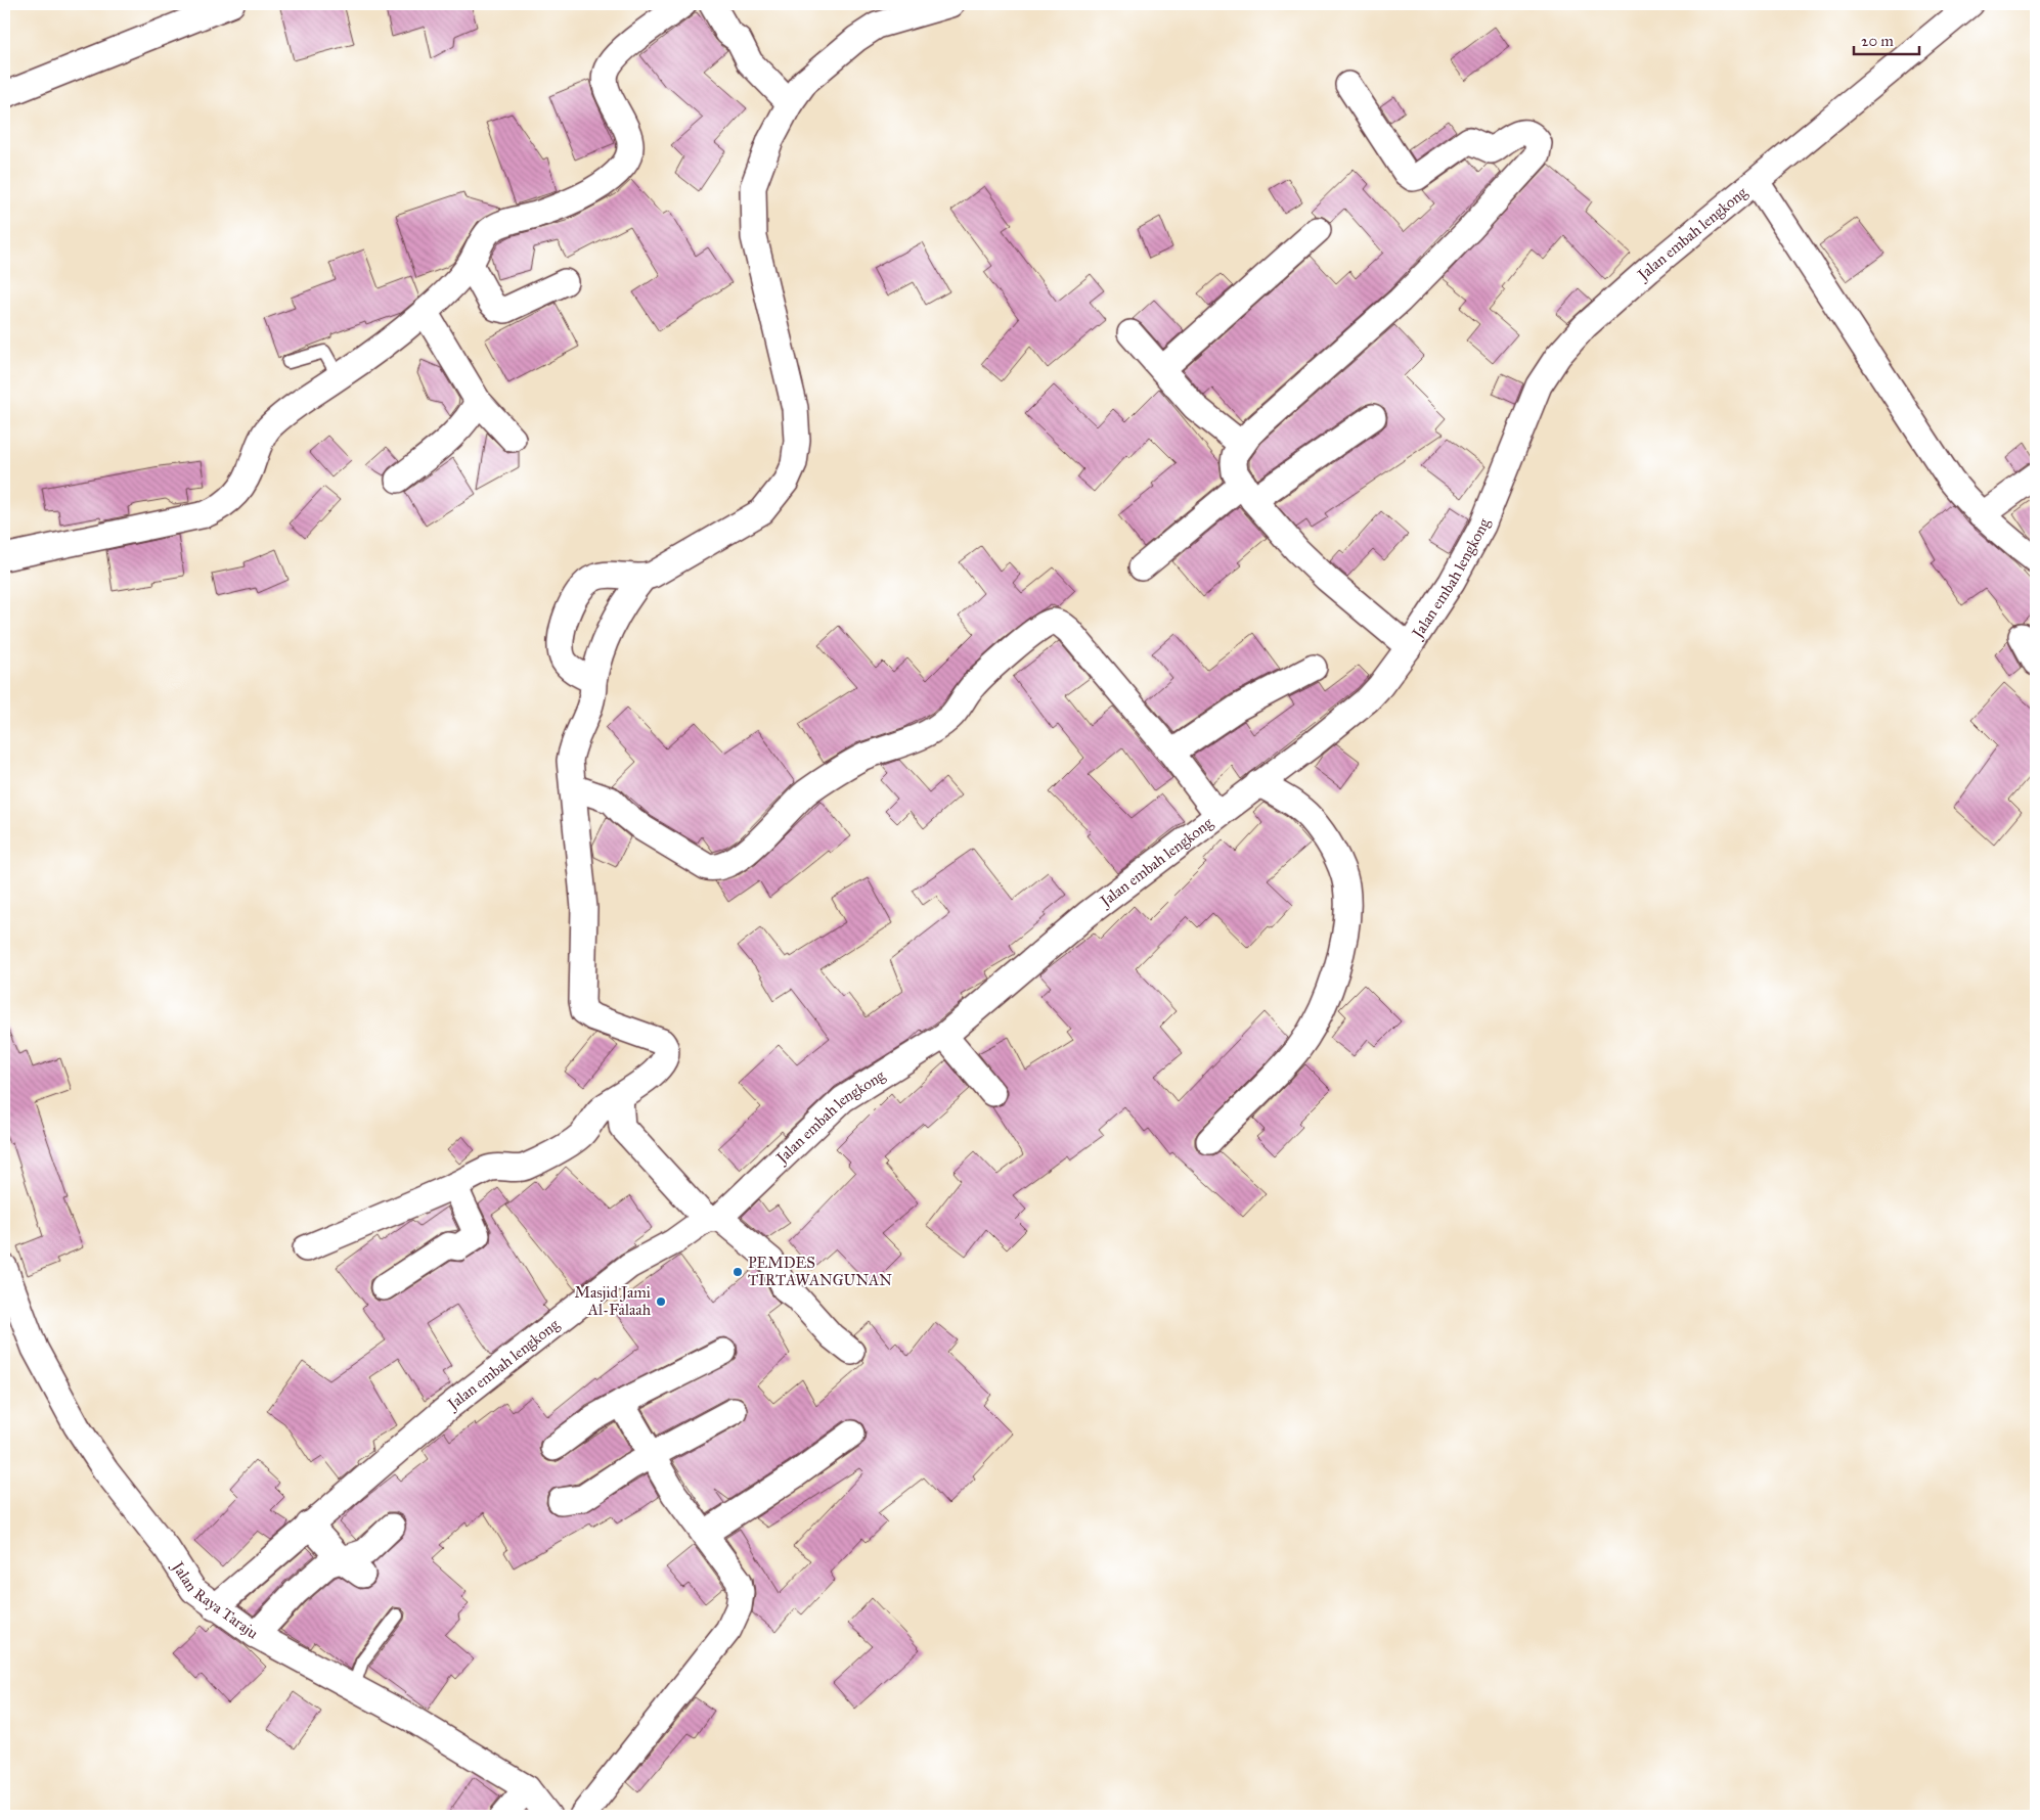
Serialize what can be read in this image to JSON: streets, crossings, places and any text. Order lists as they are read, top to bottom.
{
  "streets": {
    "street": ["Jalan embah lengkong", "Jalan Raya Taraju"]
  },
  "crossings": [
    ["Jalan embah lengkong", "Jalan Raya Taraju"]
  ],
  "places": ["PEMDES TIRTAWANGUNAN", "Masjid Jami Al-Falaah"],
  "scale_bar": "20 m"
}
